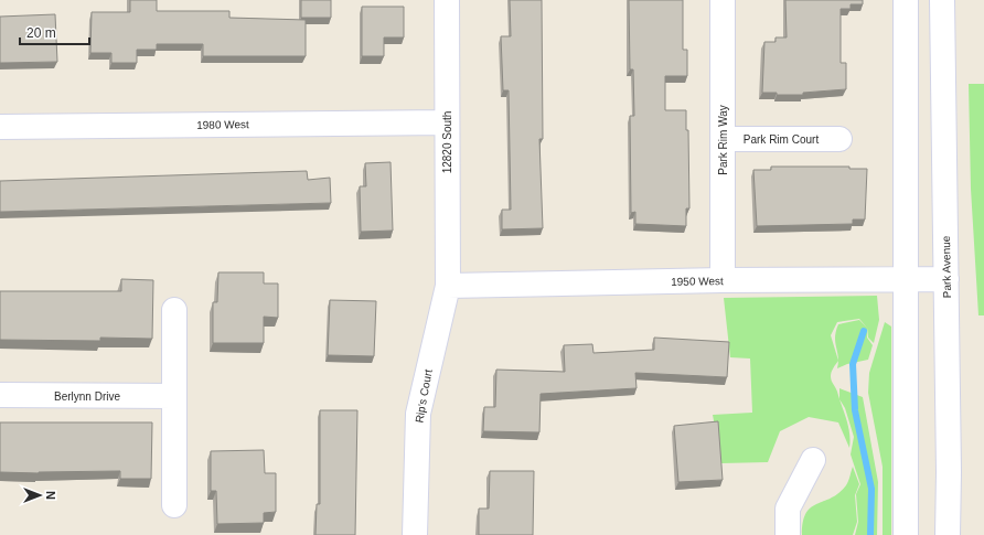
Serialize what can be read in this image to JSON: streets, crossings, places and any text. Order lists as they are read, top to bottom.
{
  "streets": {
    "street": [
      "1980 West",
      "Park Rim Court",
      "Park Rim Way",
      "12820 South",
      "Park Avenue",
      "1950 West",
      "Berlynn Drive",
      "Rip's Court"
    ]
  },
  "crossings": [
    ["1980 West", "12820 South"],
    ["Park Rim Court", "Park Rim Way"],
    ["Park Rim Way", "1950 West"],
    ["12820 South", "1950 West"],
    ["12820 South", "Rip's Court"],
    ["Park Avenue", "1950 West"],
    ["1950 West", "Rip's Court"]
  ],
  "scale_bar": "20 m",
  "north": "right"
}
